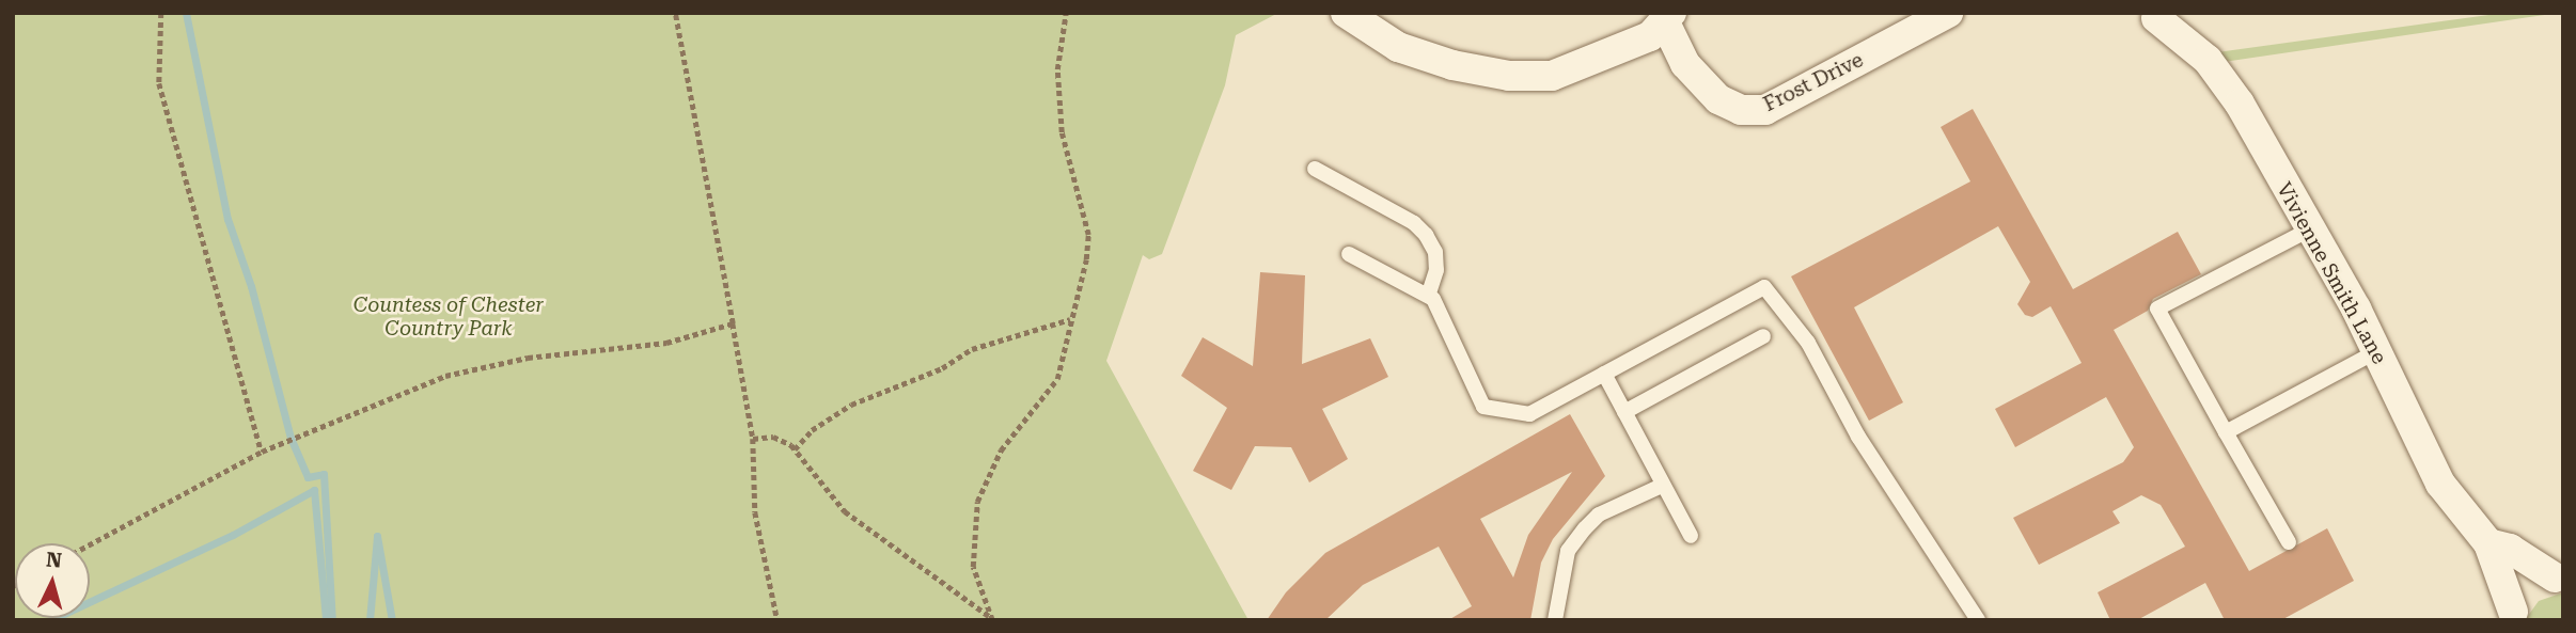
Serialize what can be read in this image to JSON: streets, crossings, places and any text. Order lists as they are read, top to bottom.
{
  "streets": {
    "street": ["Frost Drive", "Vivienne Smith Lane"]
  },
  "parks": ["Countess of Chester Country Park"],
  "north": "top"
}
